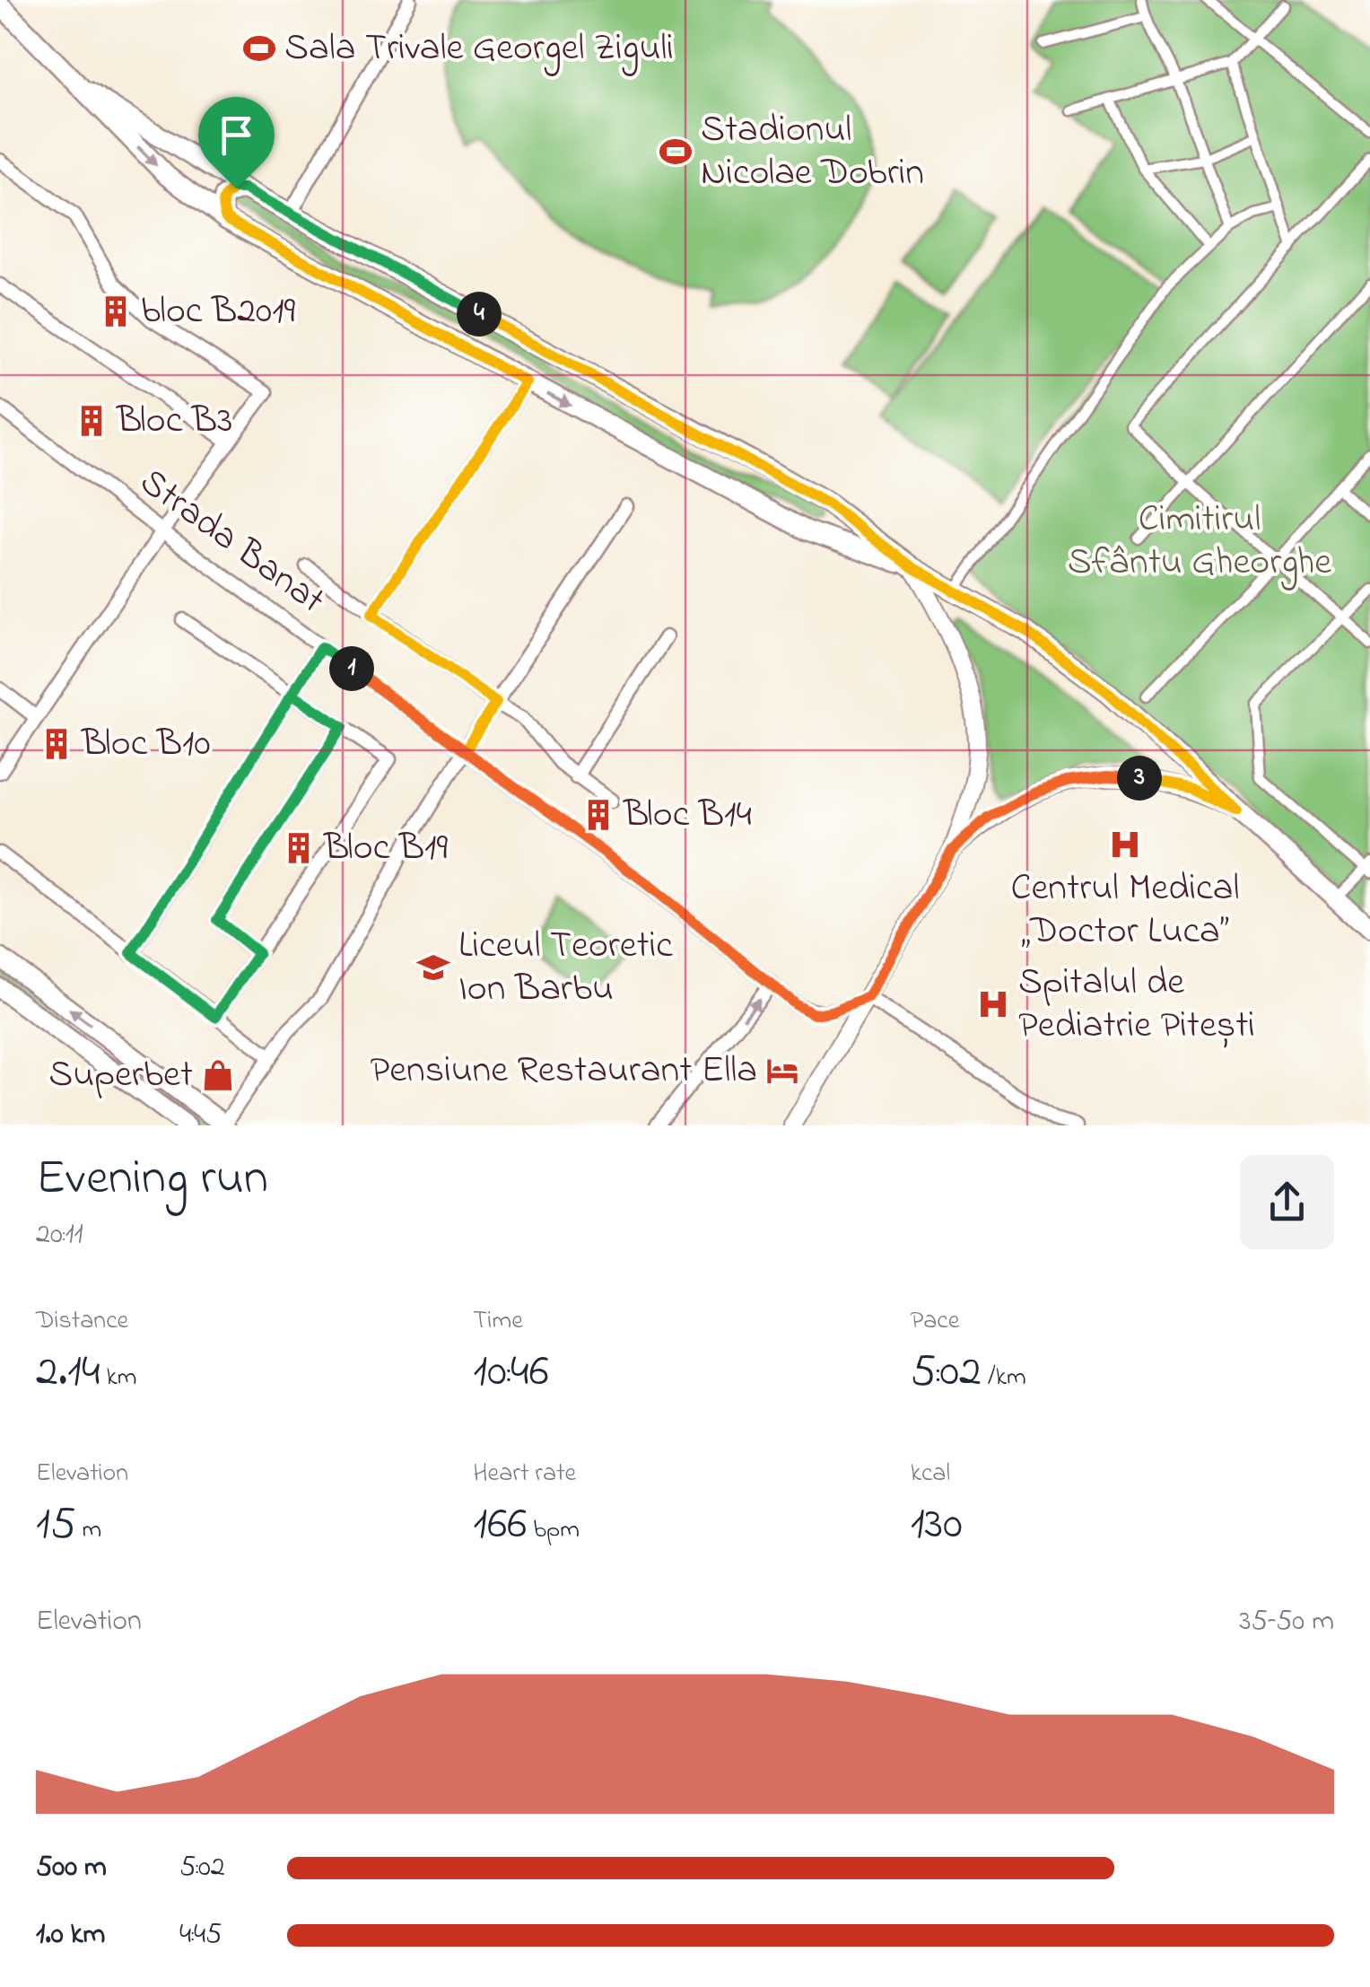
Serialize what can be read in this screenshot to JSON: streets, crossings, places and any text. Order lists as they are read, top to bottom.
{
  "streets": {
    "street": ["Strada Banat"]
  },
  "parks": ["Cimitirul Sfântu Gheorghe"],
  "places": {
    "sports": ["Sala Trivale Georgel Ziguli", "Stadionul Nicolae Dobrin"],
    "building": [
      "bloc B2019",
      "Bloc B3",
      "Bloc B10",
      "Bloc B14",
      "Bloc B19"
    ],
    "hospital": ["Centrul Medical „Doctor Luca”", "Spitalul de Pediatrie Pitești"],
    "school or university": ["Liceul Teoretic Ion Barbu"],
    "hotel": ["Pensiune Restaurant Ella"],
    "shop": ["Superbet"]
  },
  "page": {
    "pins": ["4", "1", "3"],
    "heading": ["Evening run", "20:11"],
    "stats": [
      ["Distance", "2.14 km"],
      ["Time", "10:46"],
      ["Pace", "5:02 /km"],
      ["Elevation", "15 m"],
      ["Heart rate", "166 bpm"],
      ["kcal", "130"]
    ],
    "chart": ["Elevation", "35–50 m"],
    "list": [
      {
        "name": "500 m",
        "note": "5:02"
      },
      {
        "name": "1.0 km",
        "note": "4:45"
      }
    ]
  }
}
